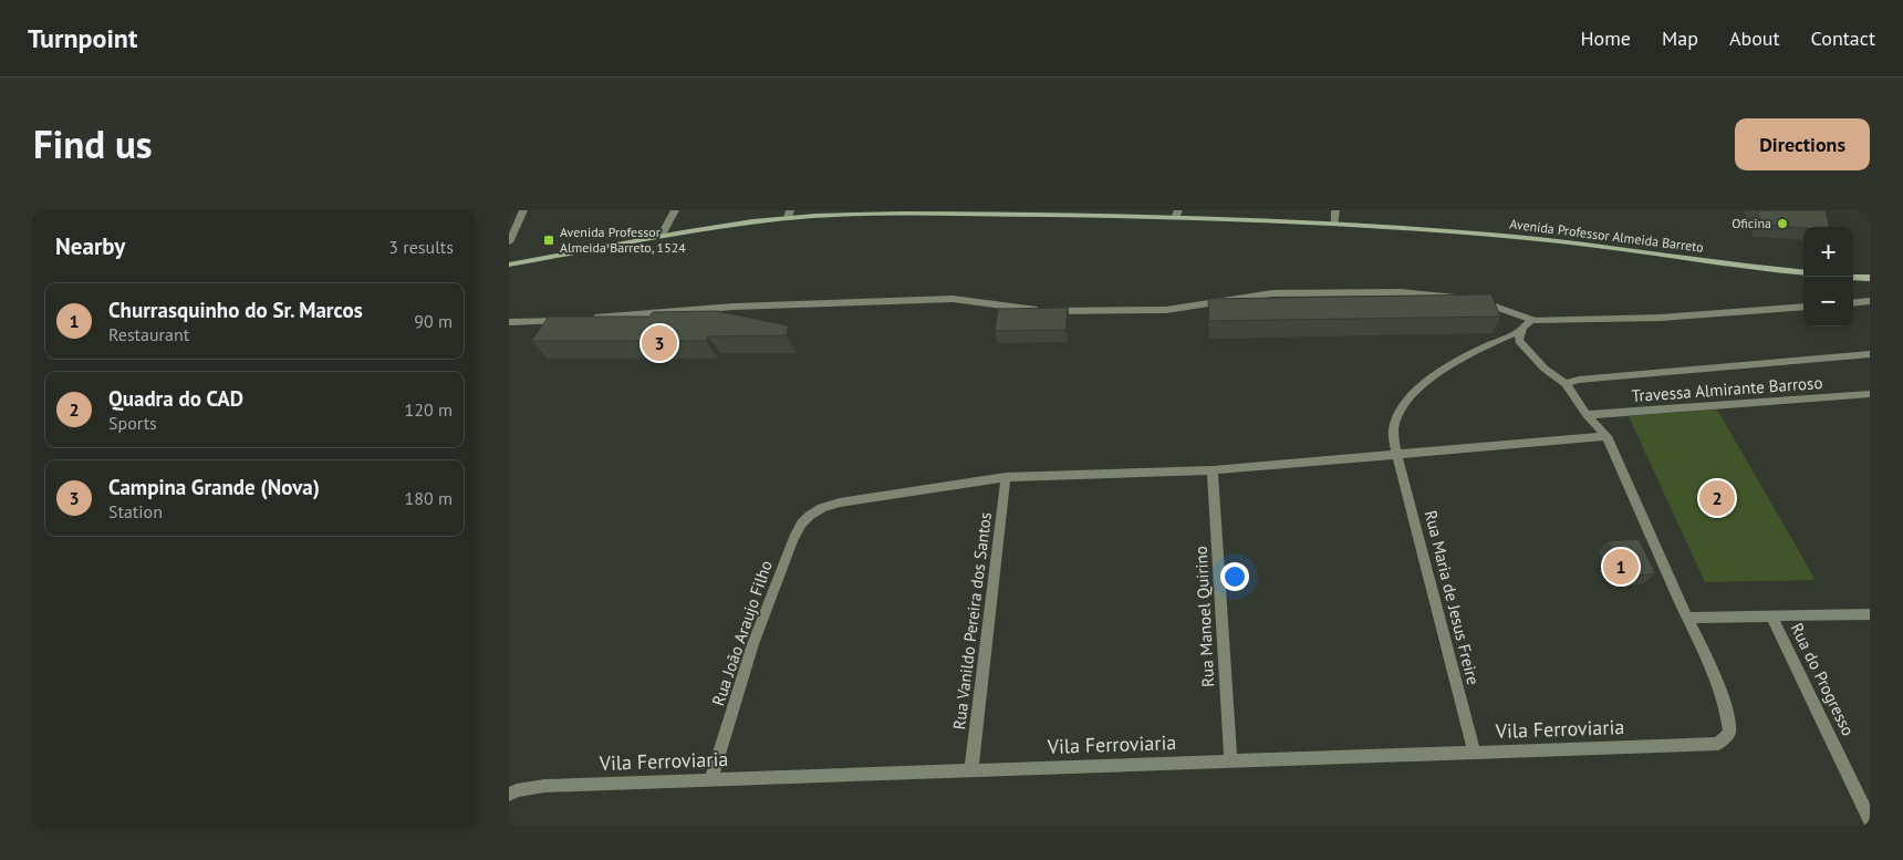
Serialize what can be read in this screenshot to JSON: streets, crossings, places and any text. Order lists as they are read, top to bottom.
{
  "streets": {
    "main road": ["Avenida Professor Almeida Barreto"],
    "street": [
      "Travessa Almirante Barroso",
      "Rua Maria de Jesus Freire",
      "Rua Manoel Quirino",
      "Rua Vanildo Pereira dos Santos",
      "Rua João Araujo Filho",
      "Rua do Progresso",
      "Vila Ferroviaria"
    ]
  },
  "crossings": [
    ["Rua Maria de Jesus Freire", "Vila Ferroviaria"],
    ["Rua Manoel Quirino", "Vila Ferroviaria"],
    ["Rua Vanildo Pereira dos Santos", "Rua João Araujo Filho"],
    ["Rua Vanildo Pereira dos Santos", "Vila Ferroviaria"],
    ["Rua João Araujo Filho", "Vila Ferroviaria"]
  ],
  "places": {
    "other": ["Oficina"],
    "transit": ["Avenida Professor Almeida Barreto, 1524"]
  },
  "page": {
    "header": "Turnpoint",
    "nav": [
      "Home",
      "Map",
      "About",
      "Contact"
    ],
    "title": "Find us",
    "buttons": "Directions",
    "heading": ["Nearby", "3 results"],
    "map_buttons": ["+", "−"],
    "list": [
      {
        "mark": "1",
        "name": "Churrasquinho do Sr. Marcos",
        "note": "Restaurant",
        "value": "90 m"
      },
      {
        "mark": "2",
        "name": "Quadra do CAD",
        "note": "Sports",
        "value": "120 m"
      },
      {
        "mark": "3",
        "name": "Campina Grande (Nova)",
        "note": "Station",
        "value": "180 m"
      }
    ],
    "pins": ["3", "2", "1"]
  }
}
